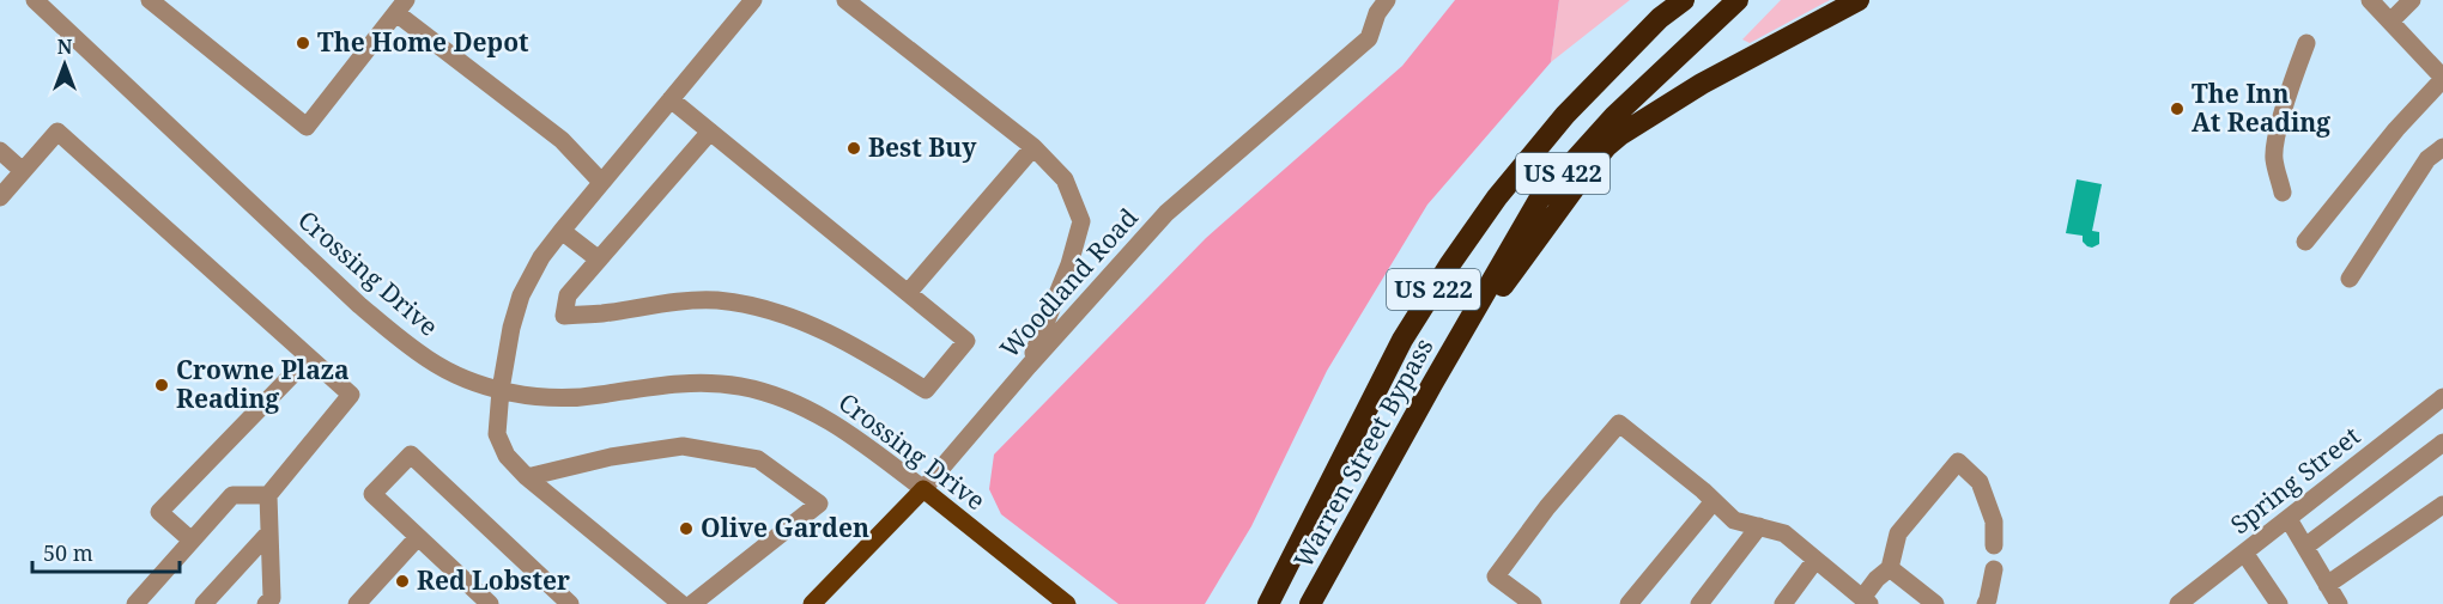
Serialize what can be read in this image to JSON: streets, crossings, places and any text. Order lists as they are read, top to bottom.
{
  "streets": {
    "highway": ["US 422", "US 222", "Warren Street Bypass"],
    "main road": ["Crossing Drive", "Woodland Road"],
    "street": ["Spring Street"]
  },
  "crossings": [
    ["Crossing Drive", "Woodland Road"],
    ["US 222", "Warren Street Bypass"]
  ],
  "places": [
    "The Home Depot",
    "The Inn At Reading",
    "Best Buy",
    "Crowne Plaza Reading",
    "Olive Garden",
    "Red Lobster"
  ],
  "scale_bar": "50 m",
  "north": "top"
}
